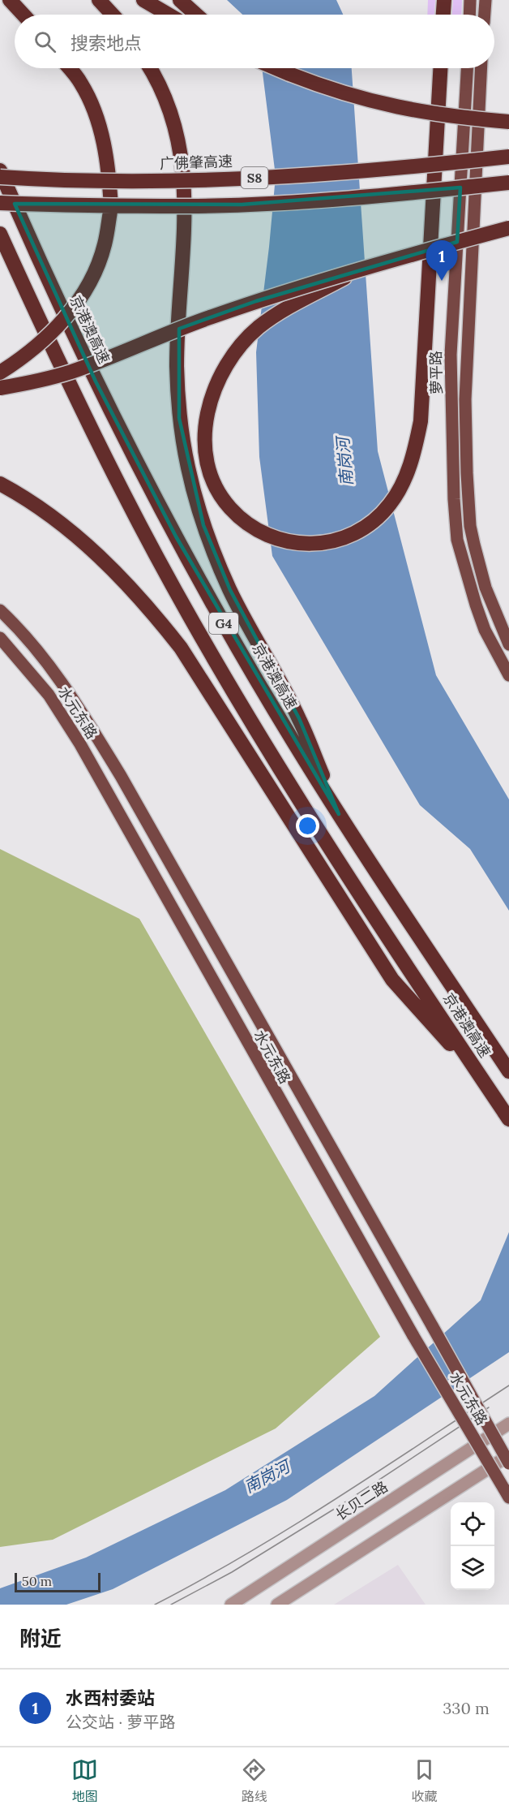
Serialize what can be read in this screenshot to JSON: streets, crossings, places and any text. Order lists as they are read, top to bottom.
{
  "streets": {
    "highway": [
      "广佛肇高速",
      "S8",
      "京港澳高速",
      "G4"
    ],
    "main road": ["萝平路", "水元东路"],
    "street": ["长贝二路"]
  },
  "water": ["南岗河"],
  "scale_bar": "50 m",
  "page": {
    "search": "搜索地点",
    "pins": "1",
    "scale": "50 m",
    "heading": "附近",
    "list": [
      {
        "mark": "1",
        "name": "水西村委站",
        "note": "公交站 · 萝平路",
        "value": "330 m"
      }
    ],
    "nav": ["地图", "路线", "收藏"]
  }
}
